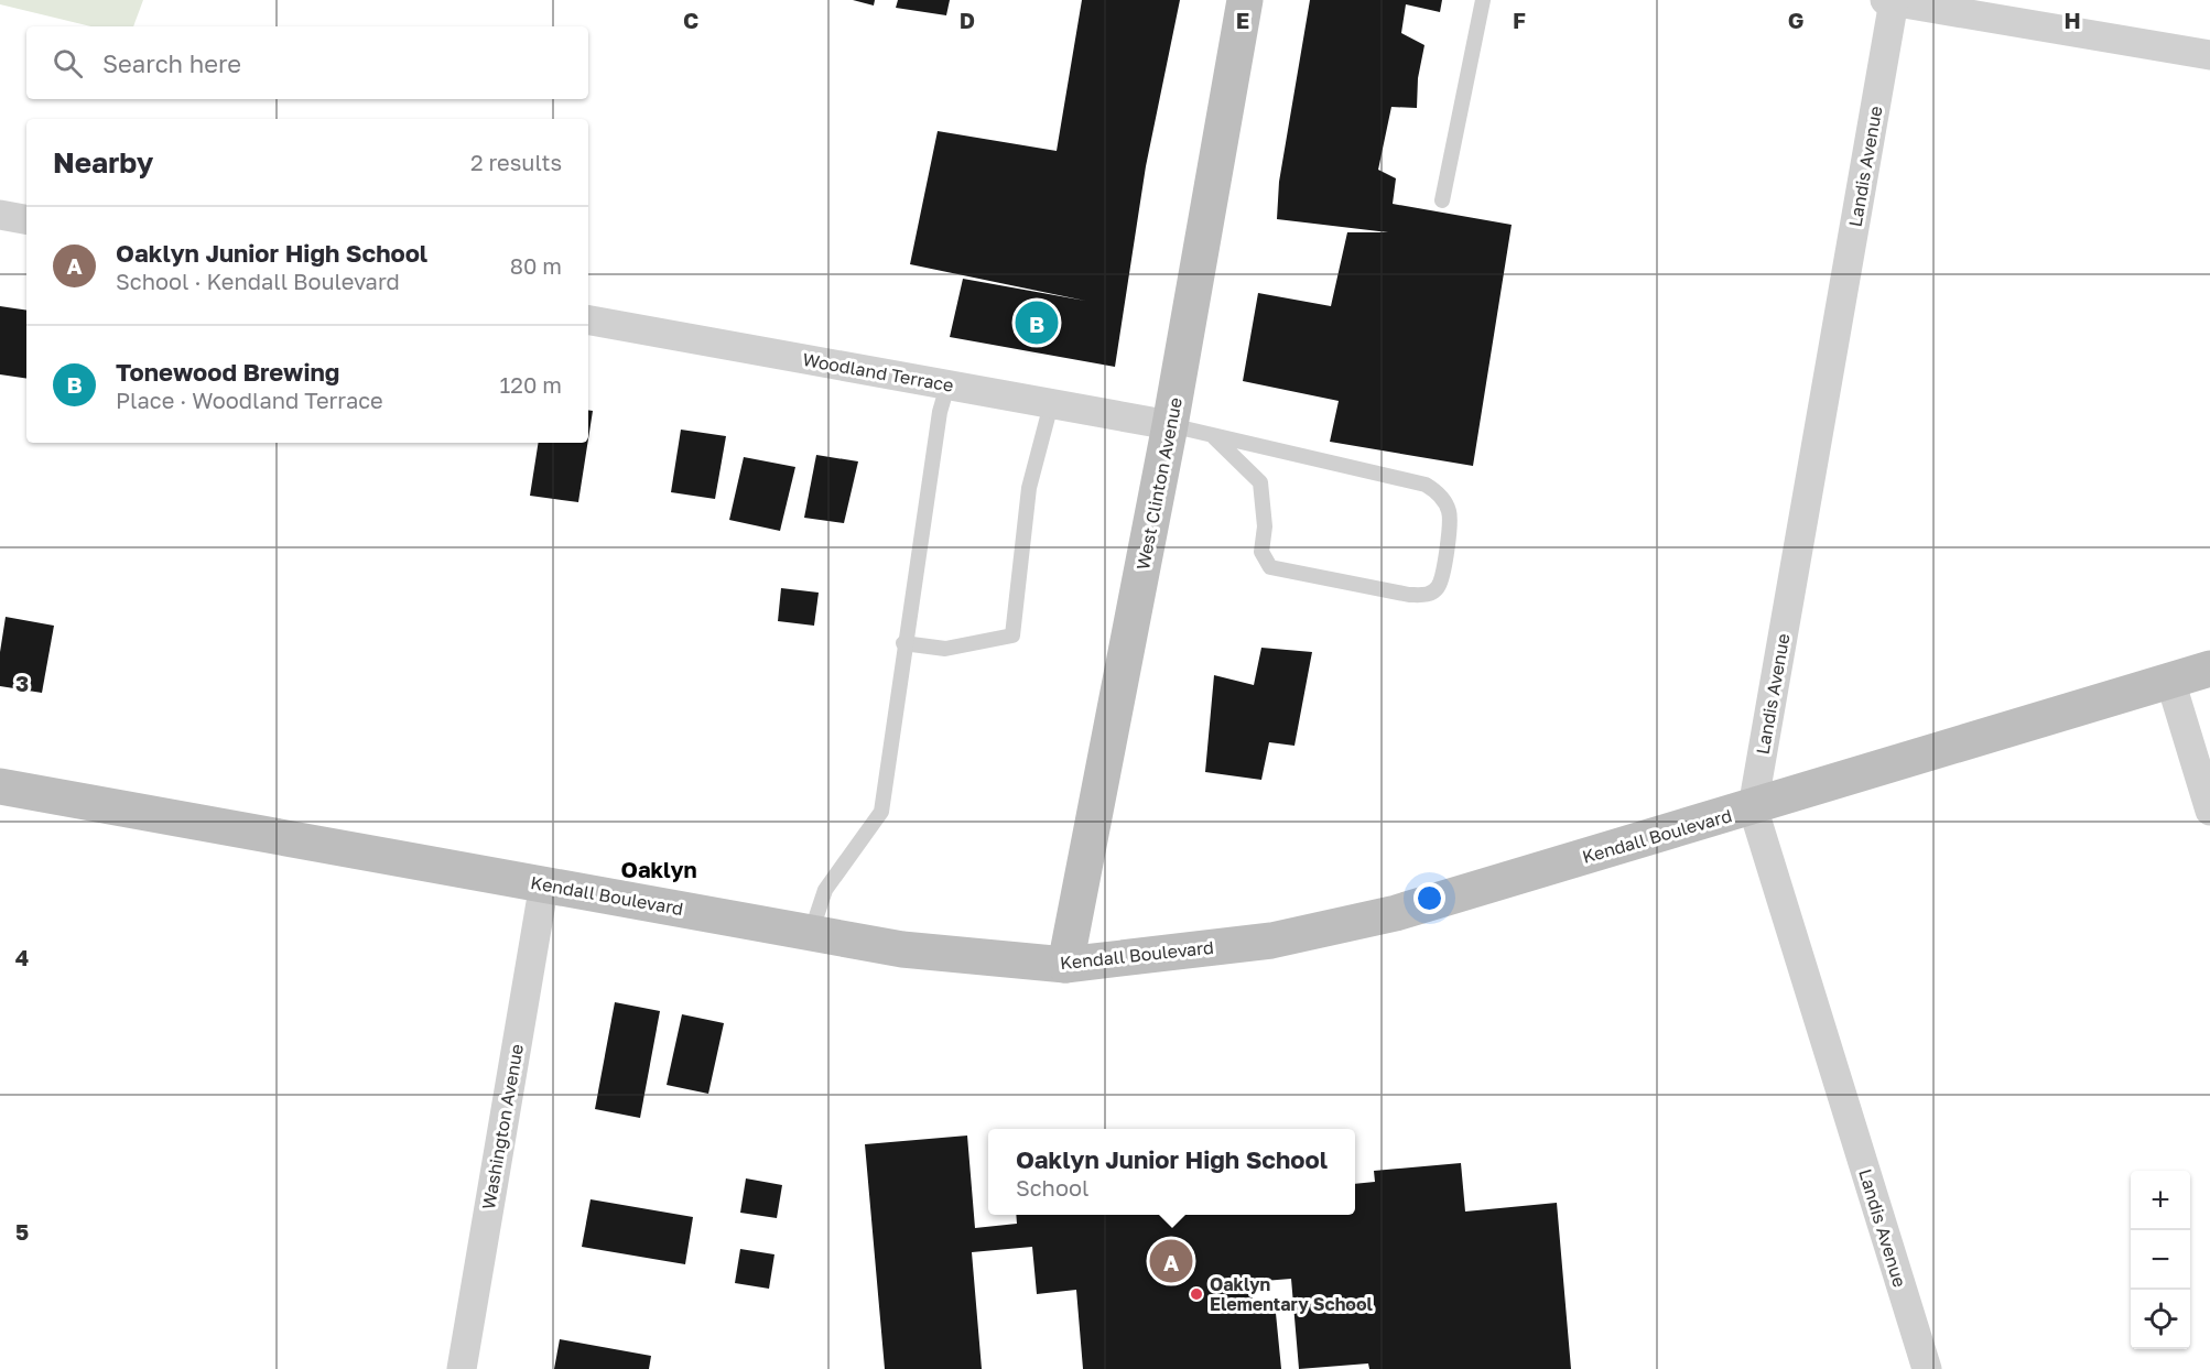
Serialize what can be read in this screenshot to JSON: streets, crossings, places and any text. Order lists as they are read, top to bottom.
{
  "streets": {
    "street": [
      "Landis Avenue",
      "Woodland Terrace",
      "West Clinton Avenue",
      "Kendall Boulevard",
      "Washington Avenue"
    ]
  },
  "crossings": [
    ["Landis Avenue", "Kendall Boulevard"],
    ["Woodland Terrace", "West Clinton Avenue"],
    ["West Clinton Avenue", "Kendall Boulevard"],
    ["Kendall Boulevard", "Washington Avenue"]
  ],
  "districts": ["Oaklyn"],
  "places": ["Oaklyn Elementary School"],
  "page": {
    "search": "Search here",
    "heading": ["Nearby", "2 results"],
    "list": [
      {
        "mark": "A",
        "name": "Oaklyn Junior High School",
        "note": "School · Kendall Boulevard",
        "value": "80 m"
      },
      {
        "mark": "B",
        "name": "Tonewood Brewing",
        "note": "Place · Woodland Terrace",
        "value": "120 m"
      }
    ],
    "pins": ["B", "A"],
    "popup": ["Oaklyn Junior High School", "School"],
    "map_buttons": ["+", "−"]
  },
  "grid": {
    "columns": [
      "C",
      "D",
      "E",
      "F",
      "G",
      "H"
    ],
    "rows": ["3", "4", "5"]
  }
}
